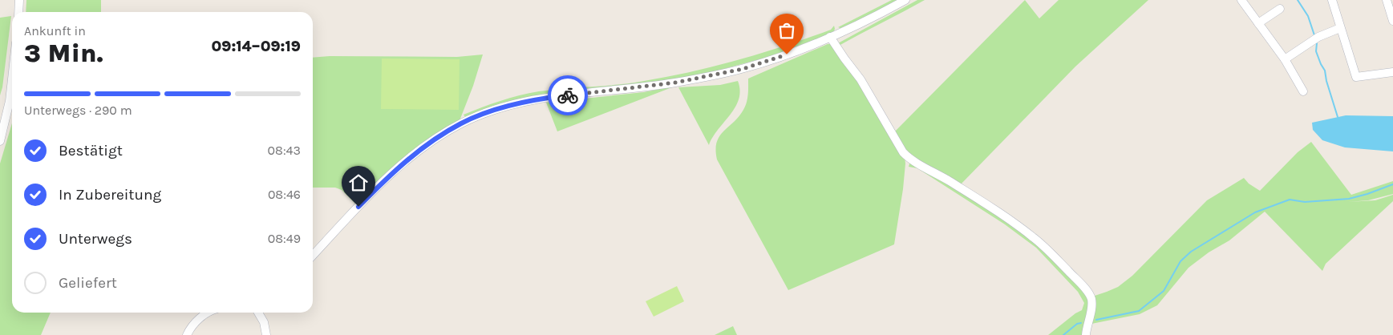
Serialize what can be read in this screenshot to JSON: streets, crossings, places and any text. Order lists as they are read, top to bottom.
{
  "page": {
    "heading": ["3 Min.", "Ankunft in", "09:14–09:19"],
    "bar": "Unterwegs · 290 m",
    "list": [
      ["Bestätigt", "08:43"],
      ["In Zubereitung", "08:46"],
      ["Unterwegs", "08:49"],
      "Geliefert"
    ]
  }
}
